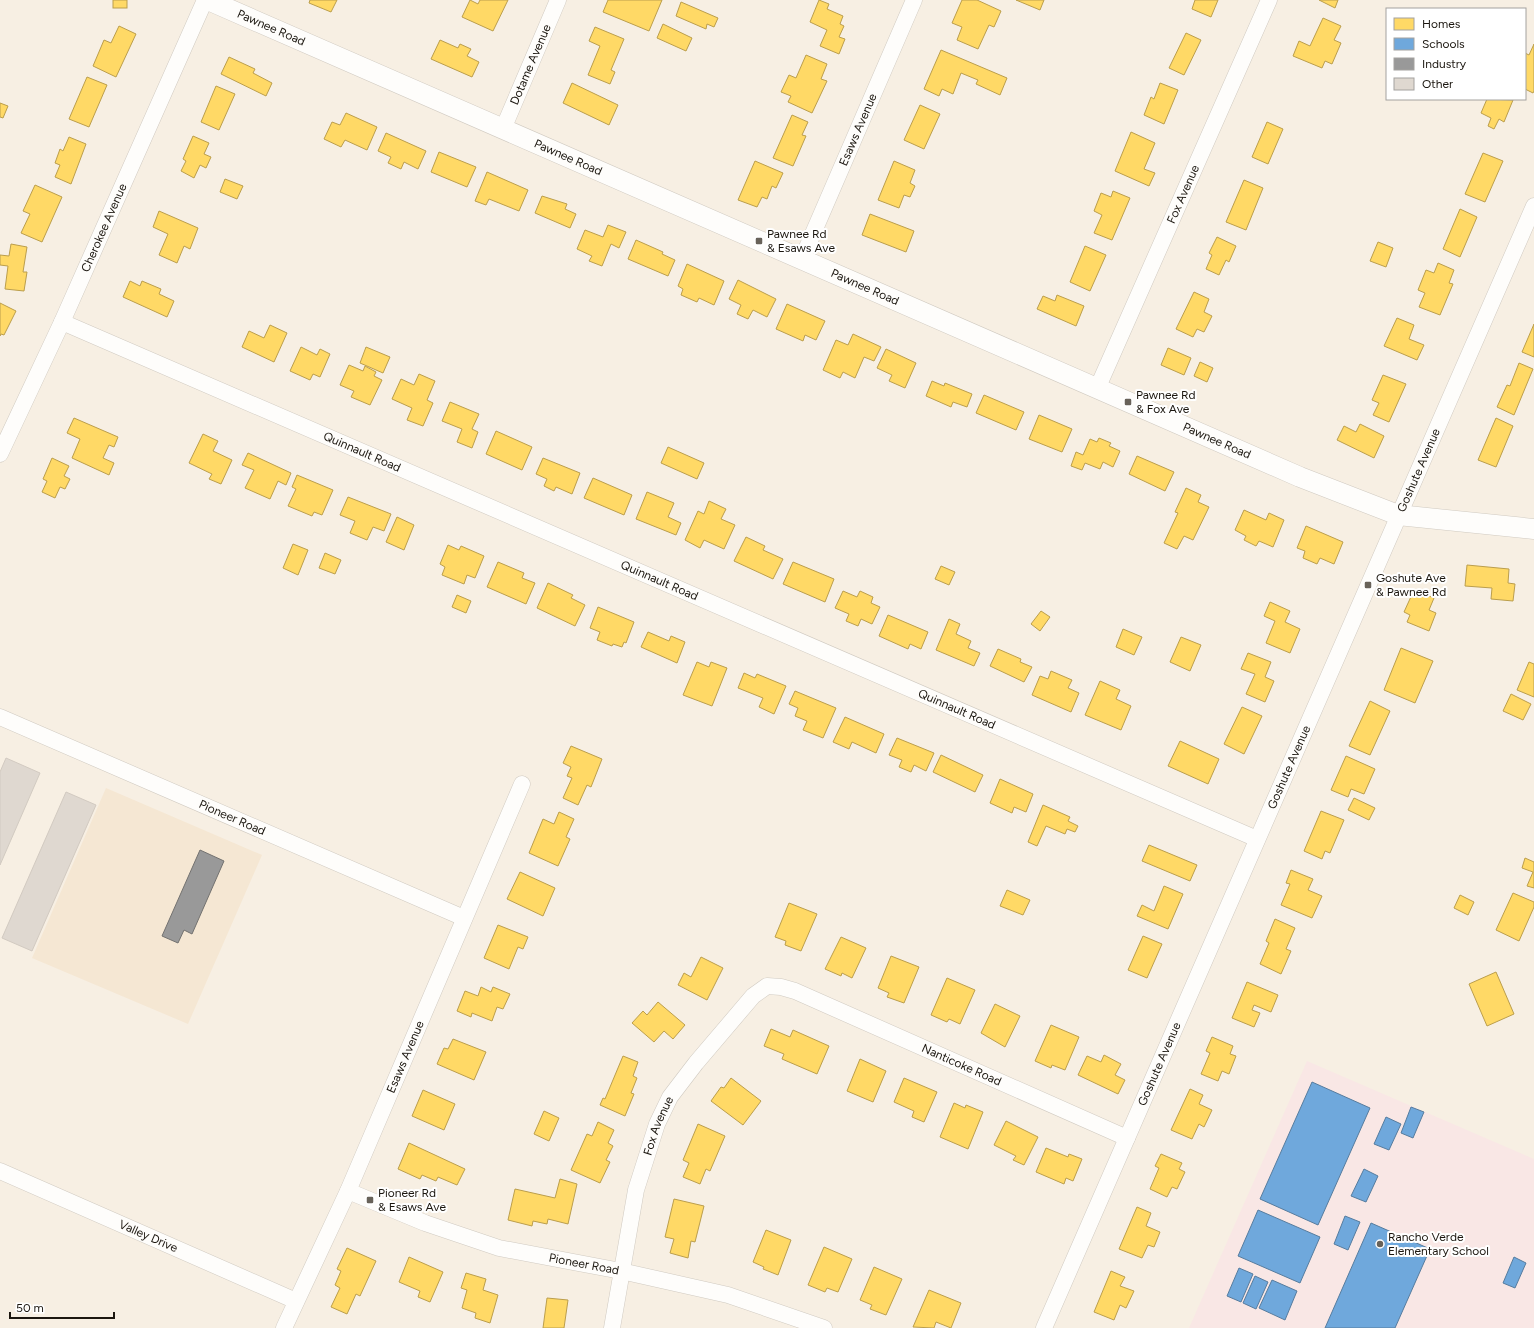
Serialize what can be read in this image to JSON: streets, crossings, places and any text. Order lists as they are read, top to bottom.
{
  "streets": {
    "street": [
      "Pawnee Road",
      "Dotame Avenue",
      "Esaws Avenue",
      "Fox Avenue",
      "Cherokee Avenue",
      "Quinnault Road",
      "Goshute Avenue",
      "Pioneer Road",
      "Nanticoke Road",
      "Valley Drive"
    ]
  },
  "crossings": [
    ["Pawnee Road", "Dotame Avenue"],
    ["Pawnee Road", "Esaws Avenue"],
    ["Pawnee Road", "Fox Avenue"],
    ["Pawnee Road", "Cherokee Avenue"],
    ["Pawnee Road", "Goshute Avenue"],
    ["Esaws Avenue", "Pioneer Road"],
    ["Esaws Avenue", "Valley Drive"],
    ["Fox Avenue", "Pioneer Road"],
    ["Fox Avenue", "Nanticoke Road"],
    ["Cherokee Avenue", "Quinnault Road"],
    ["Quinnault Road", "Goshute Avenue"],
    ["Goshute Avenue", "Nanticoke Road"]
  ],
  "places": {
    "transit": [
      "Pawnee Rd & Esaws Ave",
      "Pawnee Rd & Fox Ave",
      "Goshute Ave & Pawnee Rd",
      "Pioneer Rd & Esaws Ave"
    ],
    "other": ["Rancho Verde Elementary School"]
  },
  "legend": [
    "Homes",
    "Schools",
    "Industry",
    "Other"
  ],
  "scale_bar": "50 m"
}
